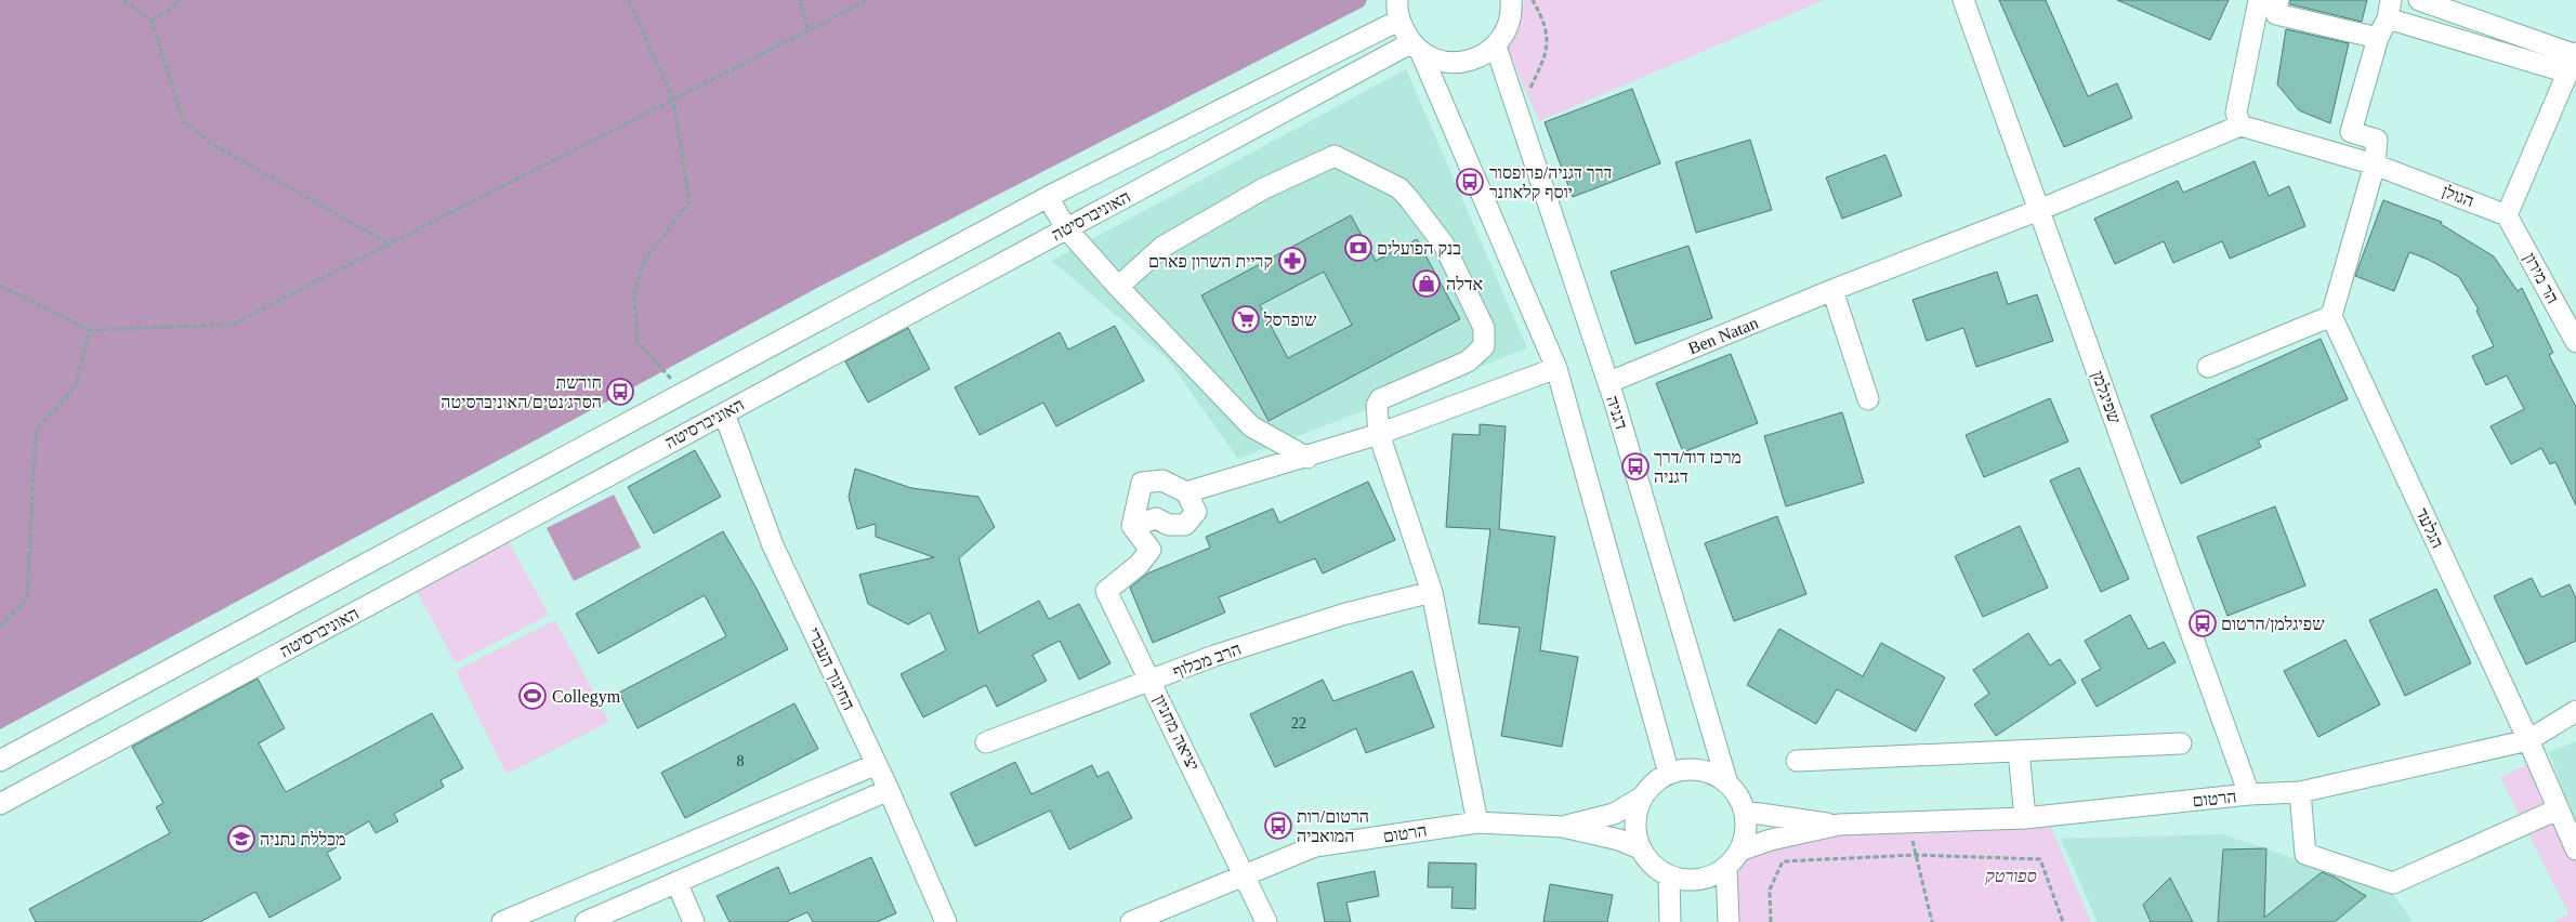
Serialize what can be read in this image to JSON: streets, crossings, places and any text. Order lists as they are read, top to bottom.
{
  "streets": {
    "street": [
      "הגולן",
      "האוניברסיטה",
      "הר מירון",
      "Ben Natan",
      "שפיגלמן",
      "דגניה",
      "הגלעד",
      "הרב מכלוף",
      "החינוך העברי",
      "יציאה מחניון",
      "הרטום"
    ]
  },
  "crossings": [
    ["הגולן", "הר מירון"],
    ["האוניברסיטה", "החינוך העברי"],
    ["Ben Natan", "שפיגלמן"],
    ["שפיגלמן", "הרטום"],
    ["דגניה", "הרטום"],
    ["הגלעד", "הרטום"],
    ["הרב מכלוף", "יציאה מחניון"],
    ["יציאה מחניון", "הרטום"]
  ],
  "parks": ["ספורטק"],
  "places": {
    "bus stop": [
      "דרך דגניה/פרופסור יוסף קלאוזנר",
      "חורשת הסרג׳נטים/האוניברסיטה",
      "מרכז דוד/דרך דגניה",
      "שפיגלמן/הרטום",
      "הרטום/רות המואביה"
    ],
    "bank": ["בנק הפועלים"],
    "pharmacy": ["קריית השרון פארם"],
    "shop": ["אדלה"],
    "supermarket": ["שופרסל"],
    "sports": ["Collegym"],
    "school or university": ["מכללת נתניה"]
  },
  "house_numbers": ["22", "8"]
}
